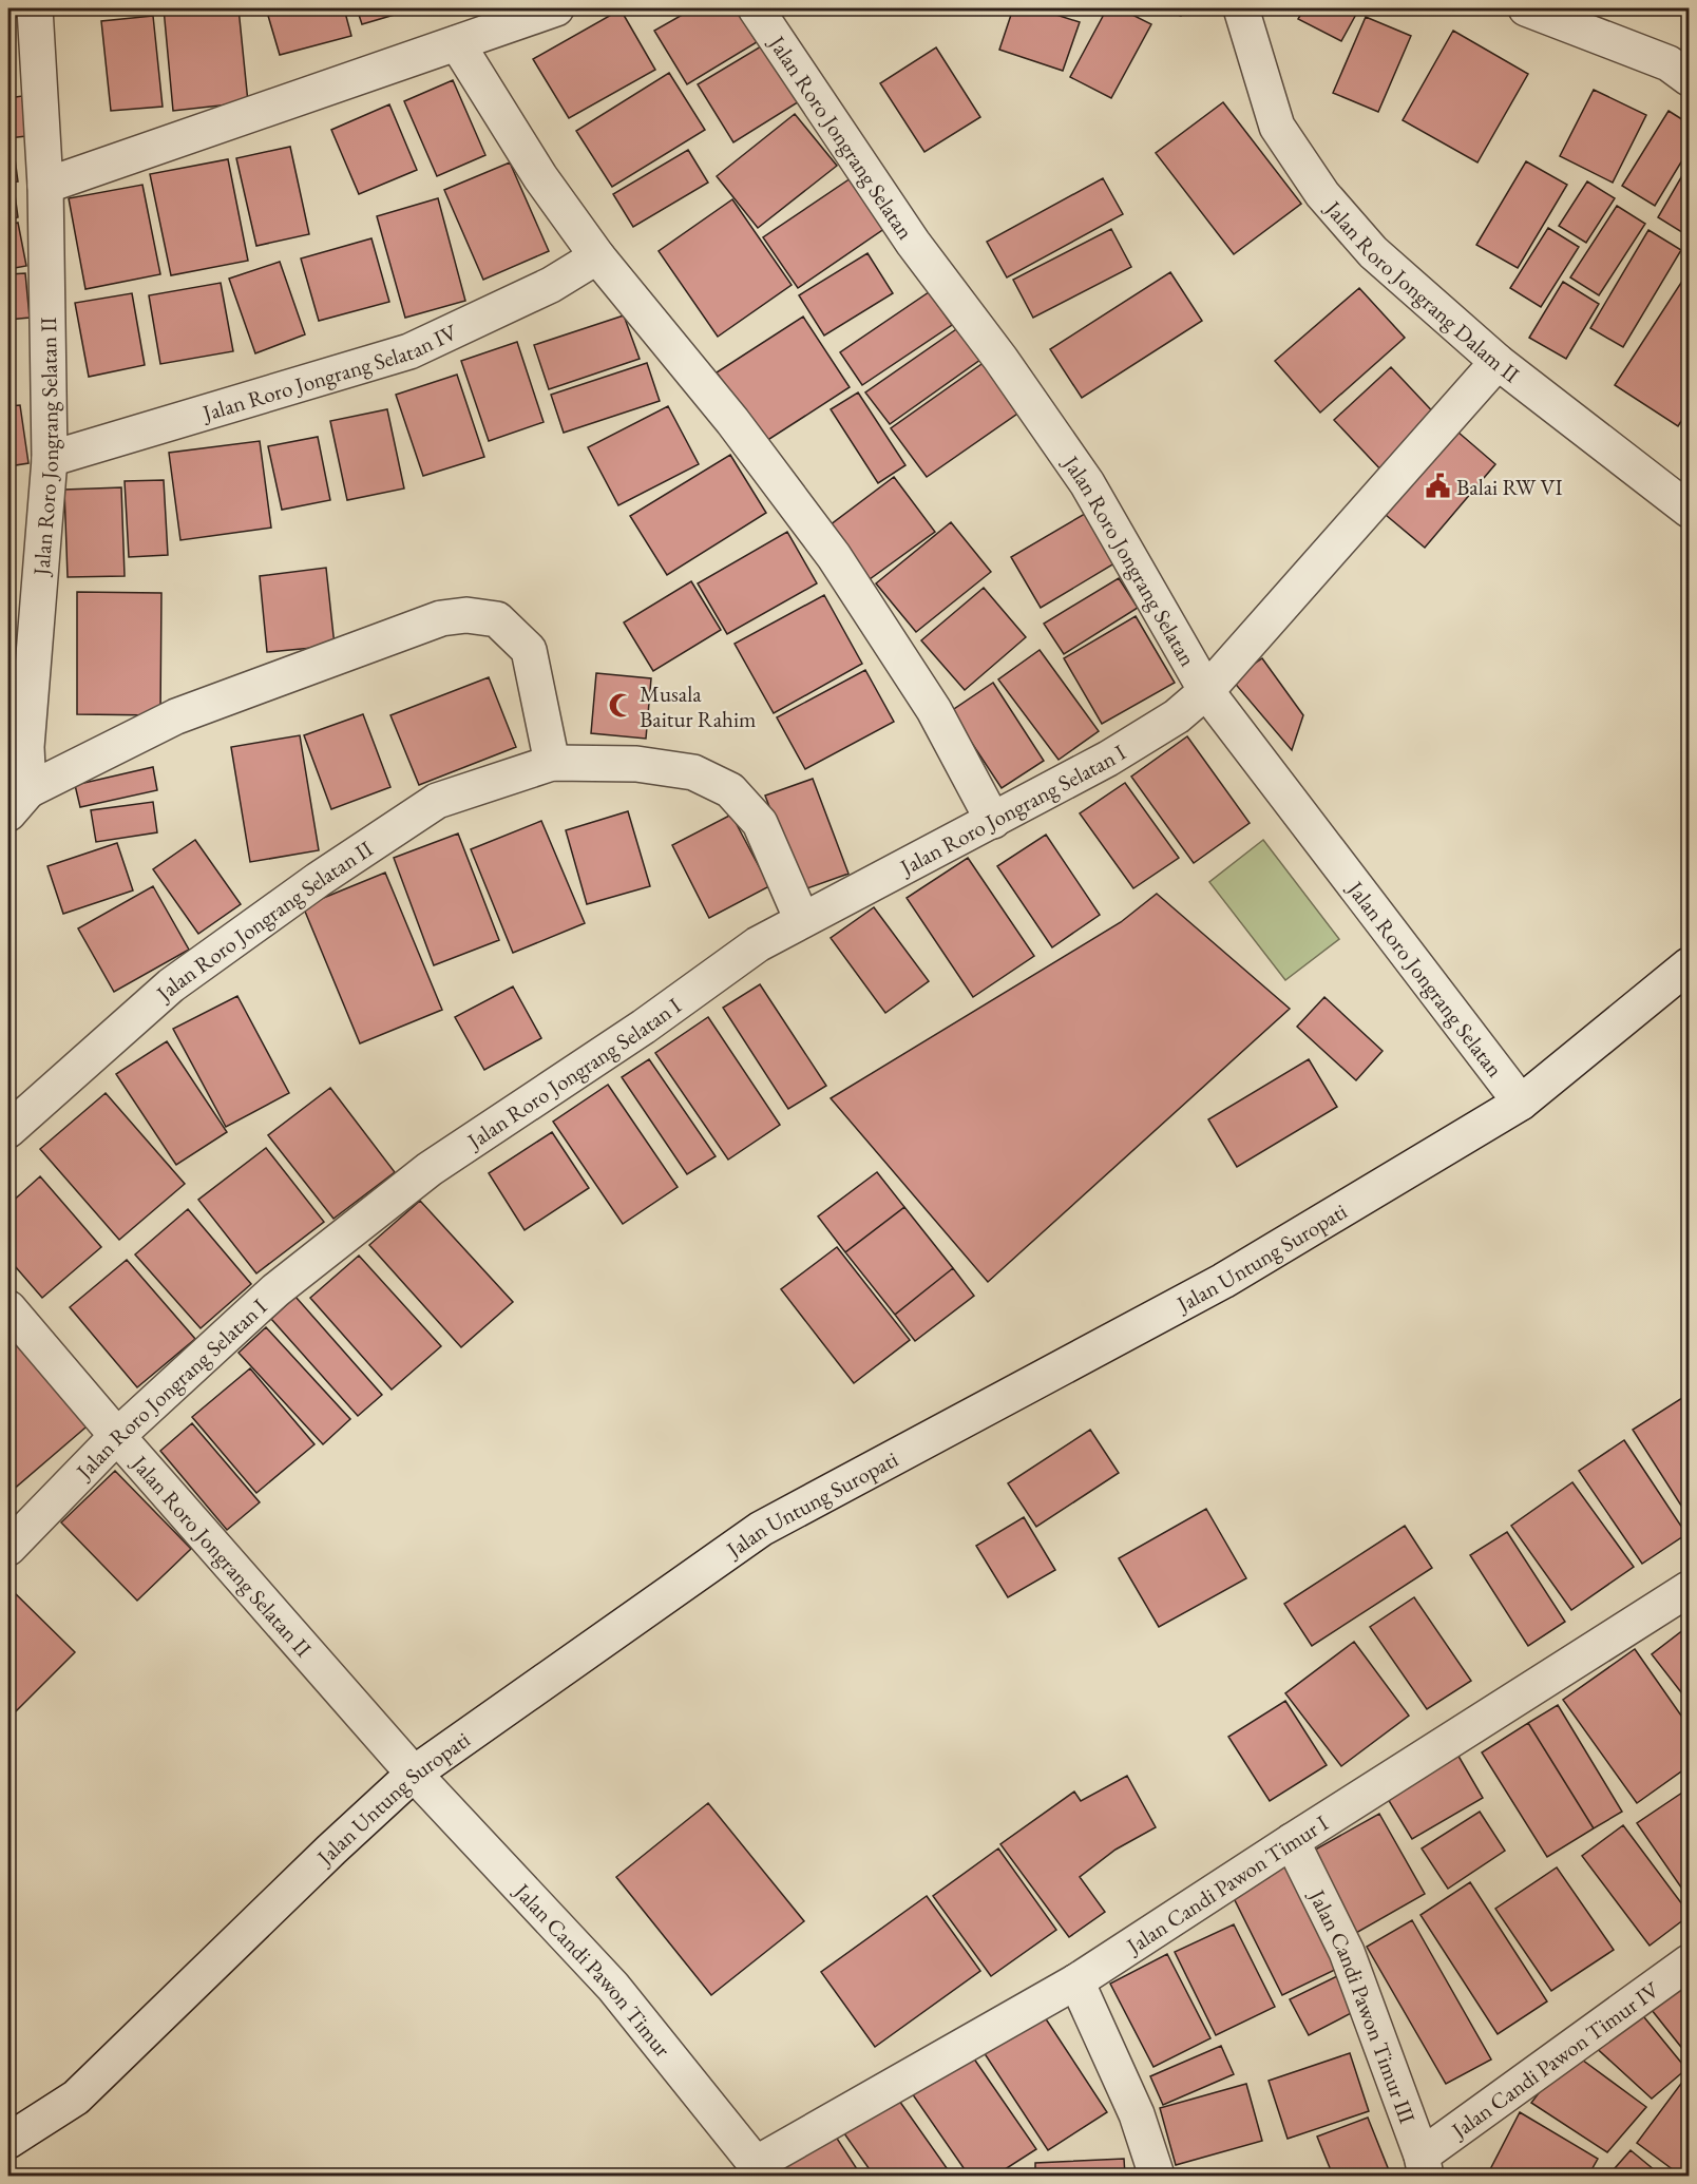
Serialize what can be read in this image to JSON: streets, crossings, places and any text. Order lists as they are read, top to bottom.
{
  "streets": {
    "street": [
      "Jalan Roro Jongrang Selatan",
      "Jalan Roro Jongrang Dalam II",
      "Jalan Roro Jongrang Selatan IV",
      "Jalan Roro Jongrang Selatan II",
      "Jalan Roro Jongrang Selatan I",
      "Jalan Untung Suropati",
      "Jalan Candi Pawon Timur I",
      "Jalan Candi Pawon Timur",
      "Jalan Candi Pawon Timur III",
      "Jalan Candi Pawon Timur IV"
    ]
  },
  "crossings": [
    ["Jalan Roro Jongrang Selatan", "Jalan Roro Jongrang Selatan I"],
    ["Jalan Roro Jongrang Selatan", "Jalan Untung Suropati"],
    ["Jalan Roro Jongrang Dalam II", "Jalan Roro Jongrang Selatan I"],
    ["Jalan Roro Jongrang Selatan IV", "Jalan Roro Jongrang Selatan II"],
    ["Jalan Roro Jongrang Selatan II", "Jalan Roro Jongrang Selatan I"],
    ["Jalan Roro Jongrang Selatan II", "Jalan Untung Suropati"],
    ["Jalan Roro Jongrang Selatan II", "Jalan Candi Pawon Timur"],
    ["Jalan Untung Suropati", "Jalan Candi Pawon Timur"],
    ["Jalan Candi Pawon Timur I", "Jalan Candi Pawon Timur"],
    ["Jalan Candi Pawon Timur I", "Jalan Candi Pawon Timur III"],
    ["Jalan Candi Pawon Timur III", "Jalan Candi Pawon Timur IV"]
  ],
  "places": {
    "public building": ["Balai RW VI"],
    "mosque": ["Musala Baitur Rahim"]
  }
}
